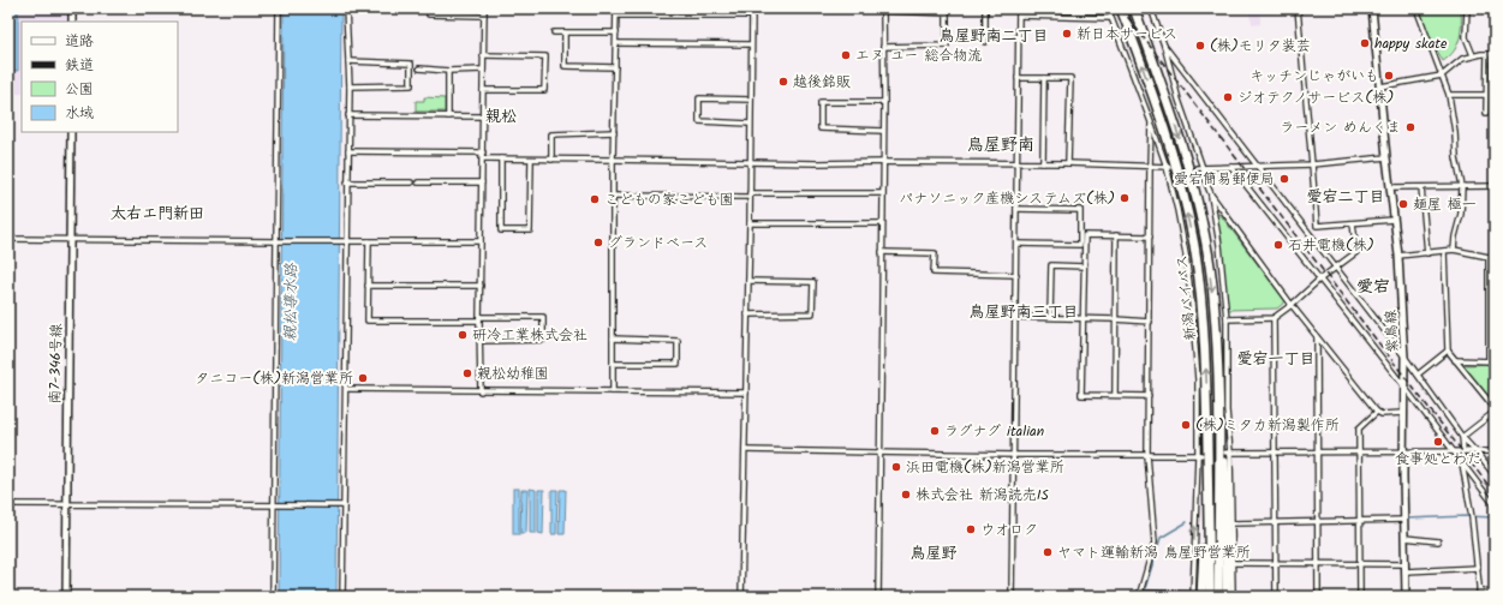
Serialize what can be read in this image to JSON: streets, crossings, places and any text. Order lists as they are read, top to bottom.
{
  "streets": {
    "highway": ["新潟バイパス"],
    "street": ["紫鳥線", "南7-346号線"]
  },
  "districts": [
    "鳥屋野南二丁目",
    "親松",
    "鳥屋野南",
    "愛宕二丁目",
    "太右エ門新田",
    "愛宕",
    "鳥屋野南三丁目",
    "愛宕一丁目",
    "鳥屋野"
  ],
  "water": ["親松導水路"],
  "places": [
    "新日本サービス",
    "happy skate",
    "(株)モリタ装芸",
    "エヌ ユー 総合物流",
    "キッチンじゃがいも",
    "越後銘販",
    "ジオテクノサービス(株)",
    "ラーメン めんくま",
    "愛宕簡易郵便局",
    "パナソニック産機システムズ(株)",
    "こどもの家こども園",
    "麺屋 極一",
    "グランドベース",
    "石井電機(株)",
    "研冷工業株式会社",
    "親松幼稚園",
    "タニコー(株)新潟営業所",
    "(株)ミタカ新潟製作所",
    "ラグナグ italian",
    "食事処とわだ",
    "浜田電機(株)新潟営業所",
    "株式会社 新潟読売IS",
    "ウオロク",
    "ヤマト運輸新潟 鳥屋野営業所"
  ],
  "legend": [
    "道路",
    "鉄道",
    "公園",
    "水域"
  ]
}
